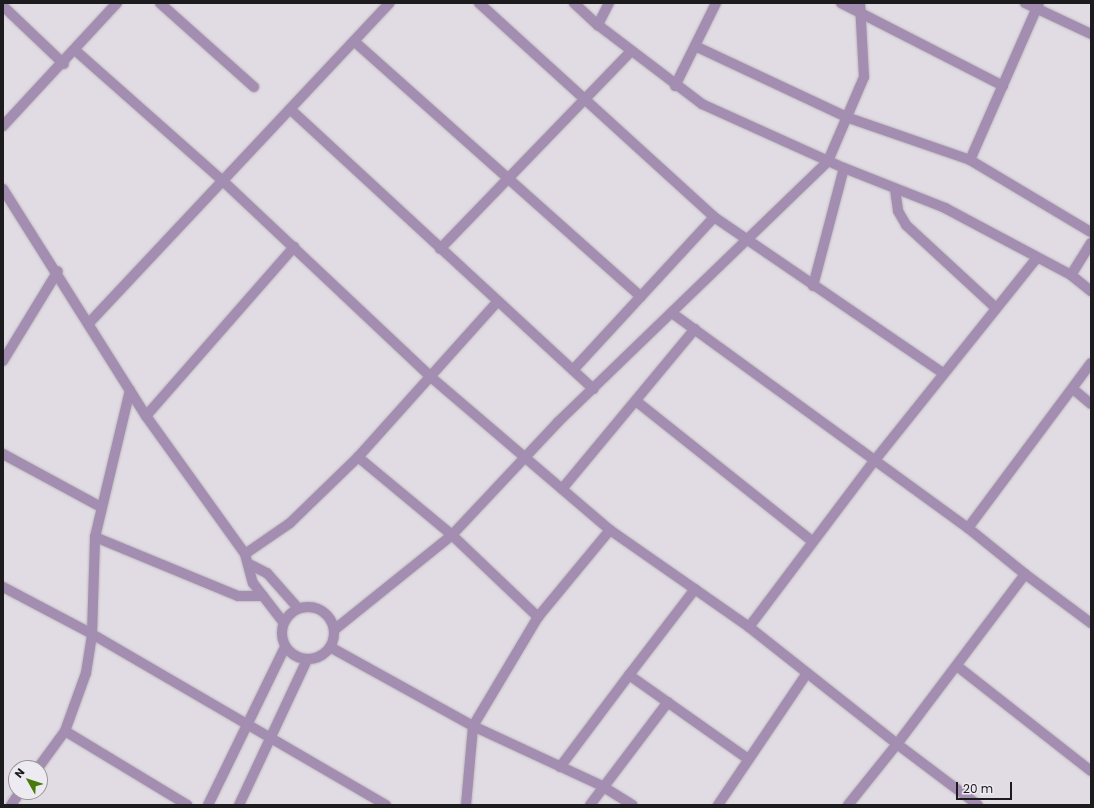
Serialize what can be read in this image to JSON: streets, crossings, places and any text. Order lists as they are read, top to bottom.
{
  "scale_bar": "20 m",
  "north": "top left"
}
